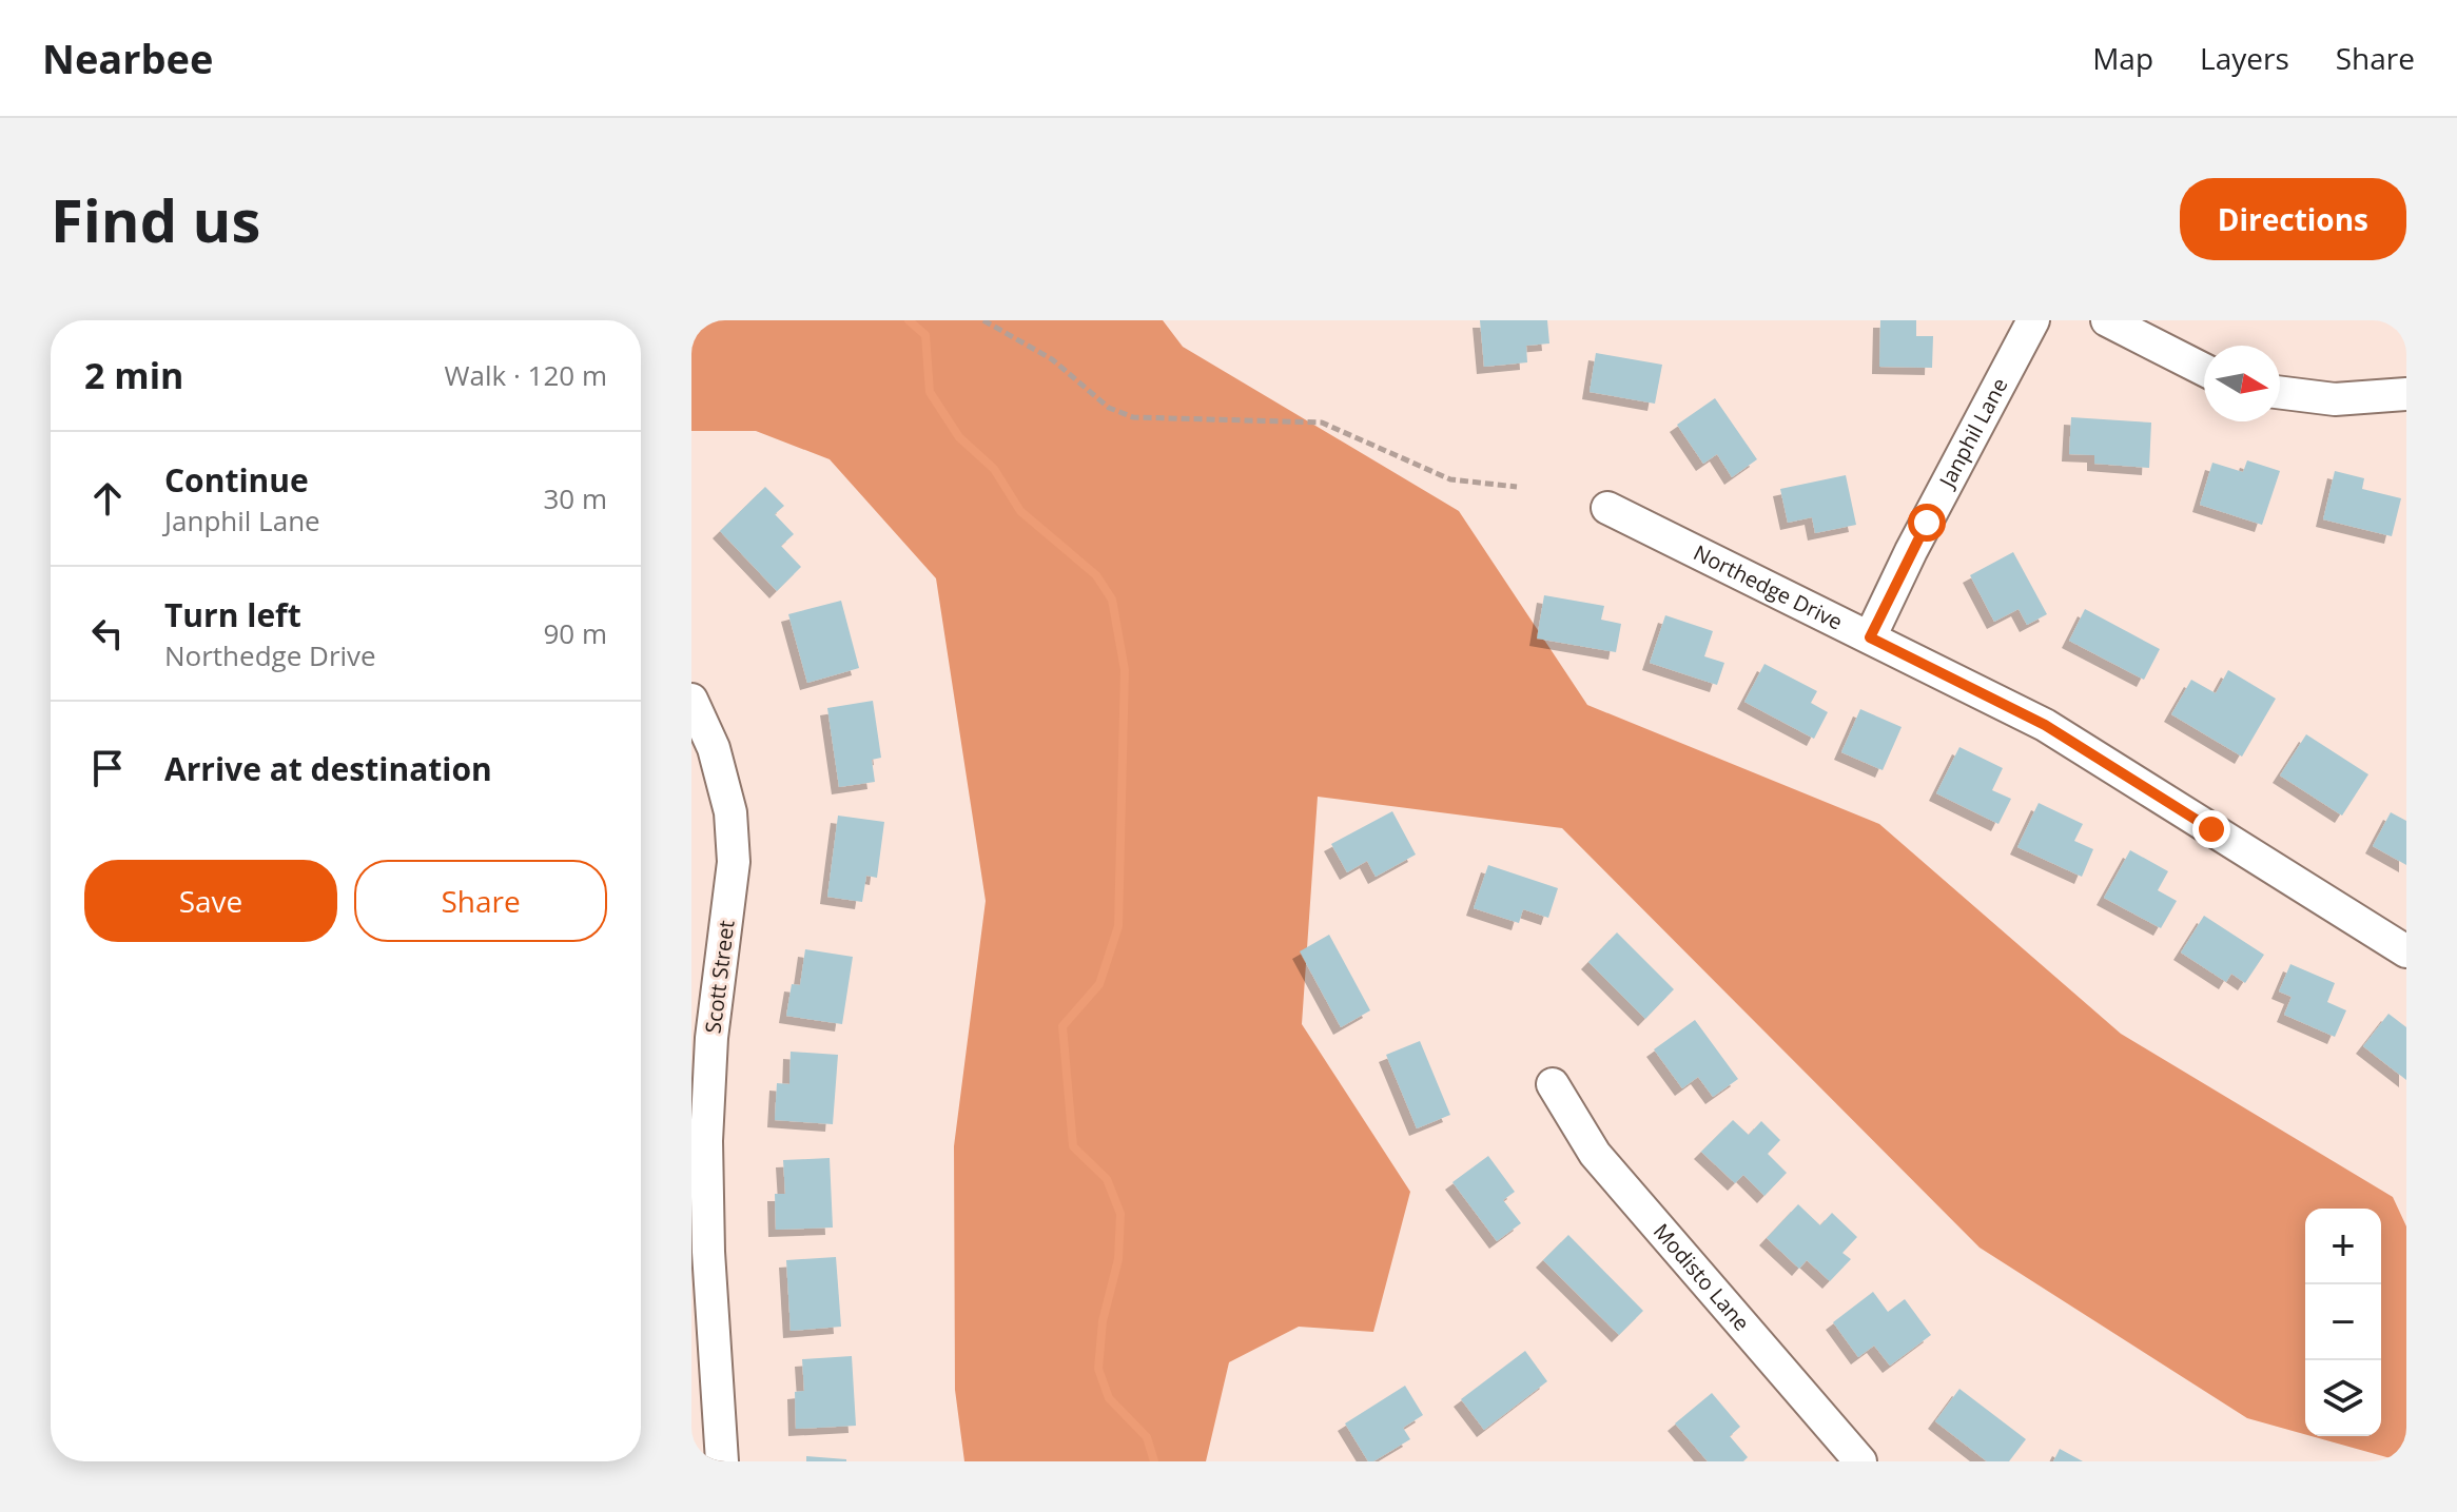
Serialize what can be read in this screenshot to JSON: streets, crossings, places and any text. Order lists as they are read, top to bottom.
{
  "streets": {
    "street": [
      "Janphil Lane",
      "Northedge Drive",
      "Scott Street",
      "Modisto Lane"
    ]
  },
  "crossings": [
    ["Janphil Lane", "Northedge Drive"]
  ],
  "north": "right",
  "page": {
    "header": "Nearbee",
    "nav": ["Map", "Layers", "Share"],
    "buttons": [
      "Directions",
      ["Save", "Share"]
    ],
    "title": "Find us",
    "heading": ["2 min", "Walk · 120 m"],
    "list": [
      ["Continue", "Janphil Lane", "30 m"],
      ["Turn left", "Northedge Drive", "90 m"],
      "Arrive at destination"
    ],
    "map_buttons": ["+", "−"]
  }
}
